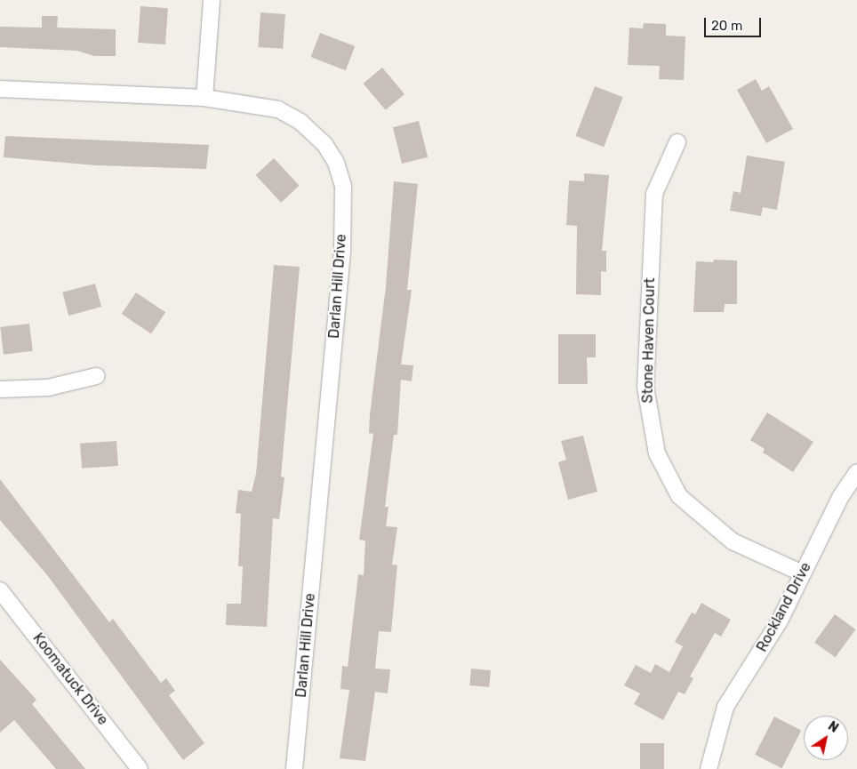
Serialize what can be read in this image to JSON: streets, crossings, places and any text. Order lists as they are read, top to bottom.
{
  "streets": {
    "street": [
      "Darlan Hill Drive",
      "Stone Haven Court",
      "Rockland Drive",
      "Koomatuck Drive"
    ]
  },
  "crossings": [
    ["Stone Haven Court", "Rockland Drive"]
  ],
  "scale_bar": "20 m",
  "north": "top right"
}
